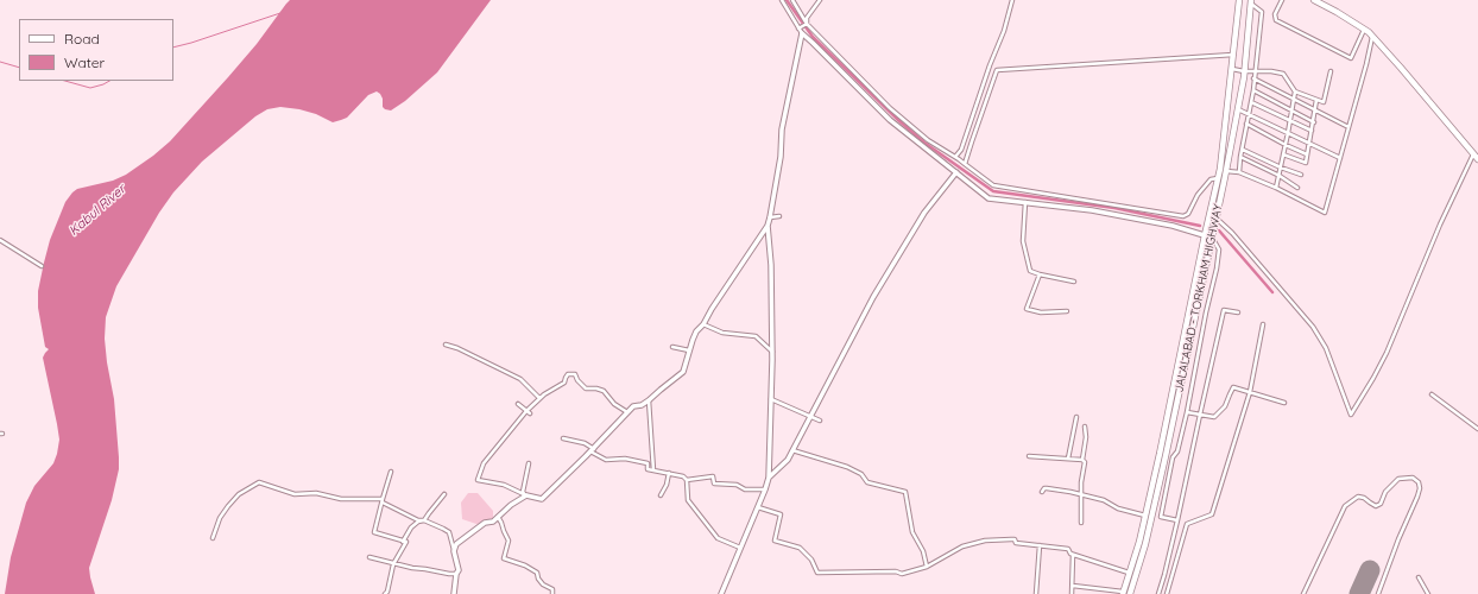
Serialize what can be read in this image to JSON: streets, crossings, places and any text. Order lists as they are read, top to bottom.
{
  "streets": {
    "highway": ["JALALABAD - TORKHAM HIGHWAY"]
  },
  "water": ["Kabul River"],
  "legend": ["Road", "Water"]
}
